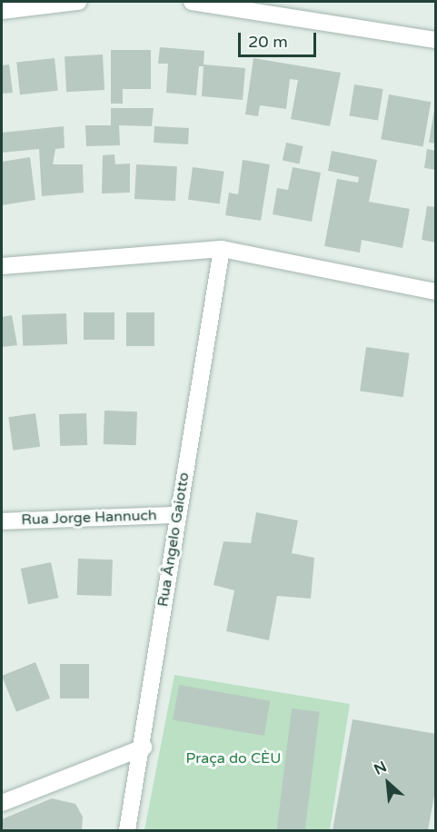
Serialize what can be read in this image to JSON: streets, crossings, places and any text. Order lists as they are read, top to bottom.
{
  "streets": {
    "street": ["Rua Jorge Hannuch", "Rua Ângelo Gaiotto"]
  },
  "crossings": [
    ["Rua Jorge Hannuch", "Rua Ângelo Gaiotto"]
  ],
  "parks": ["Praça do CÈU"],
  "scale_bar": "20 m",
  "north": "top left"
}
